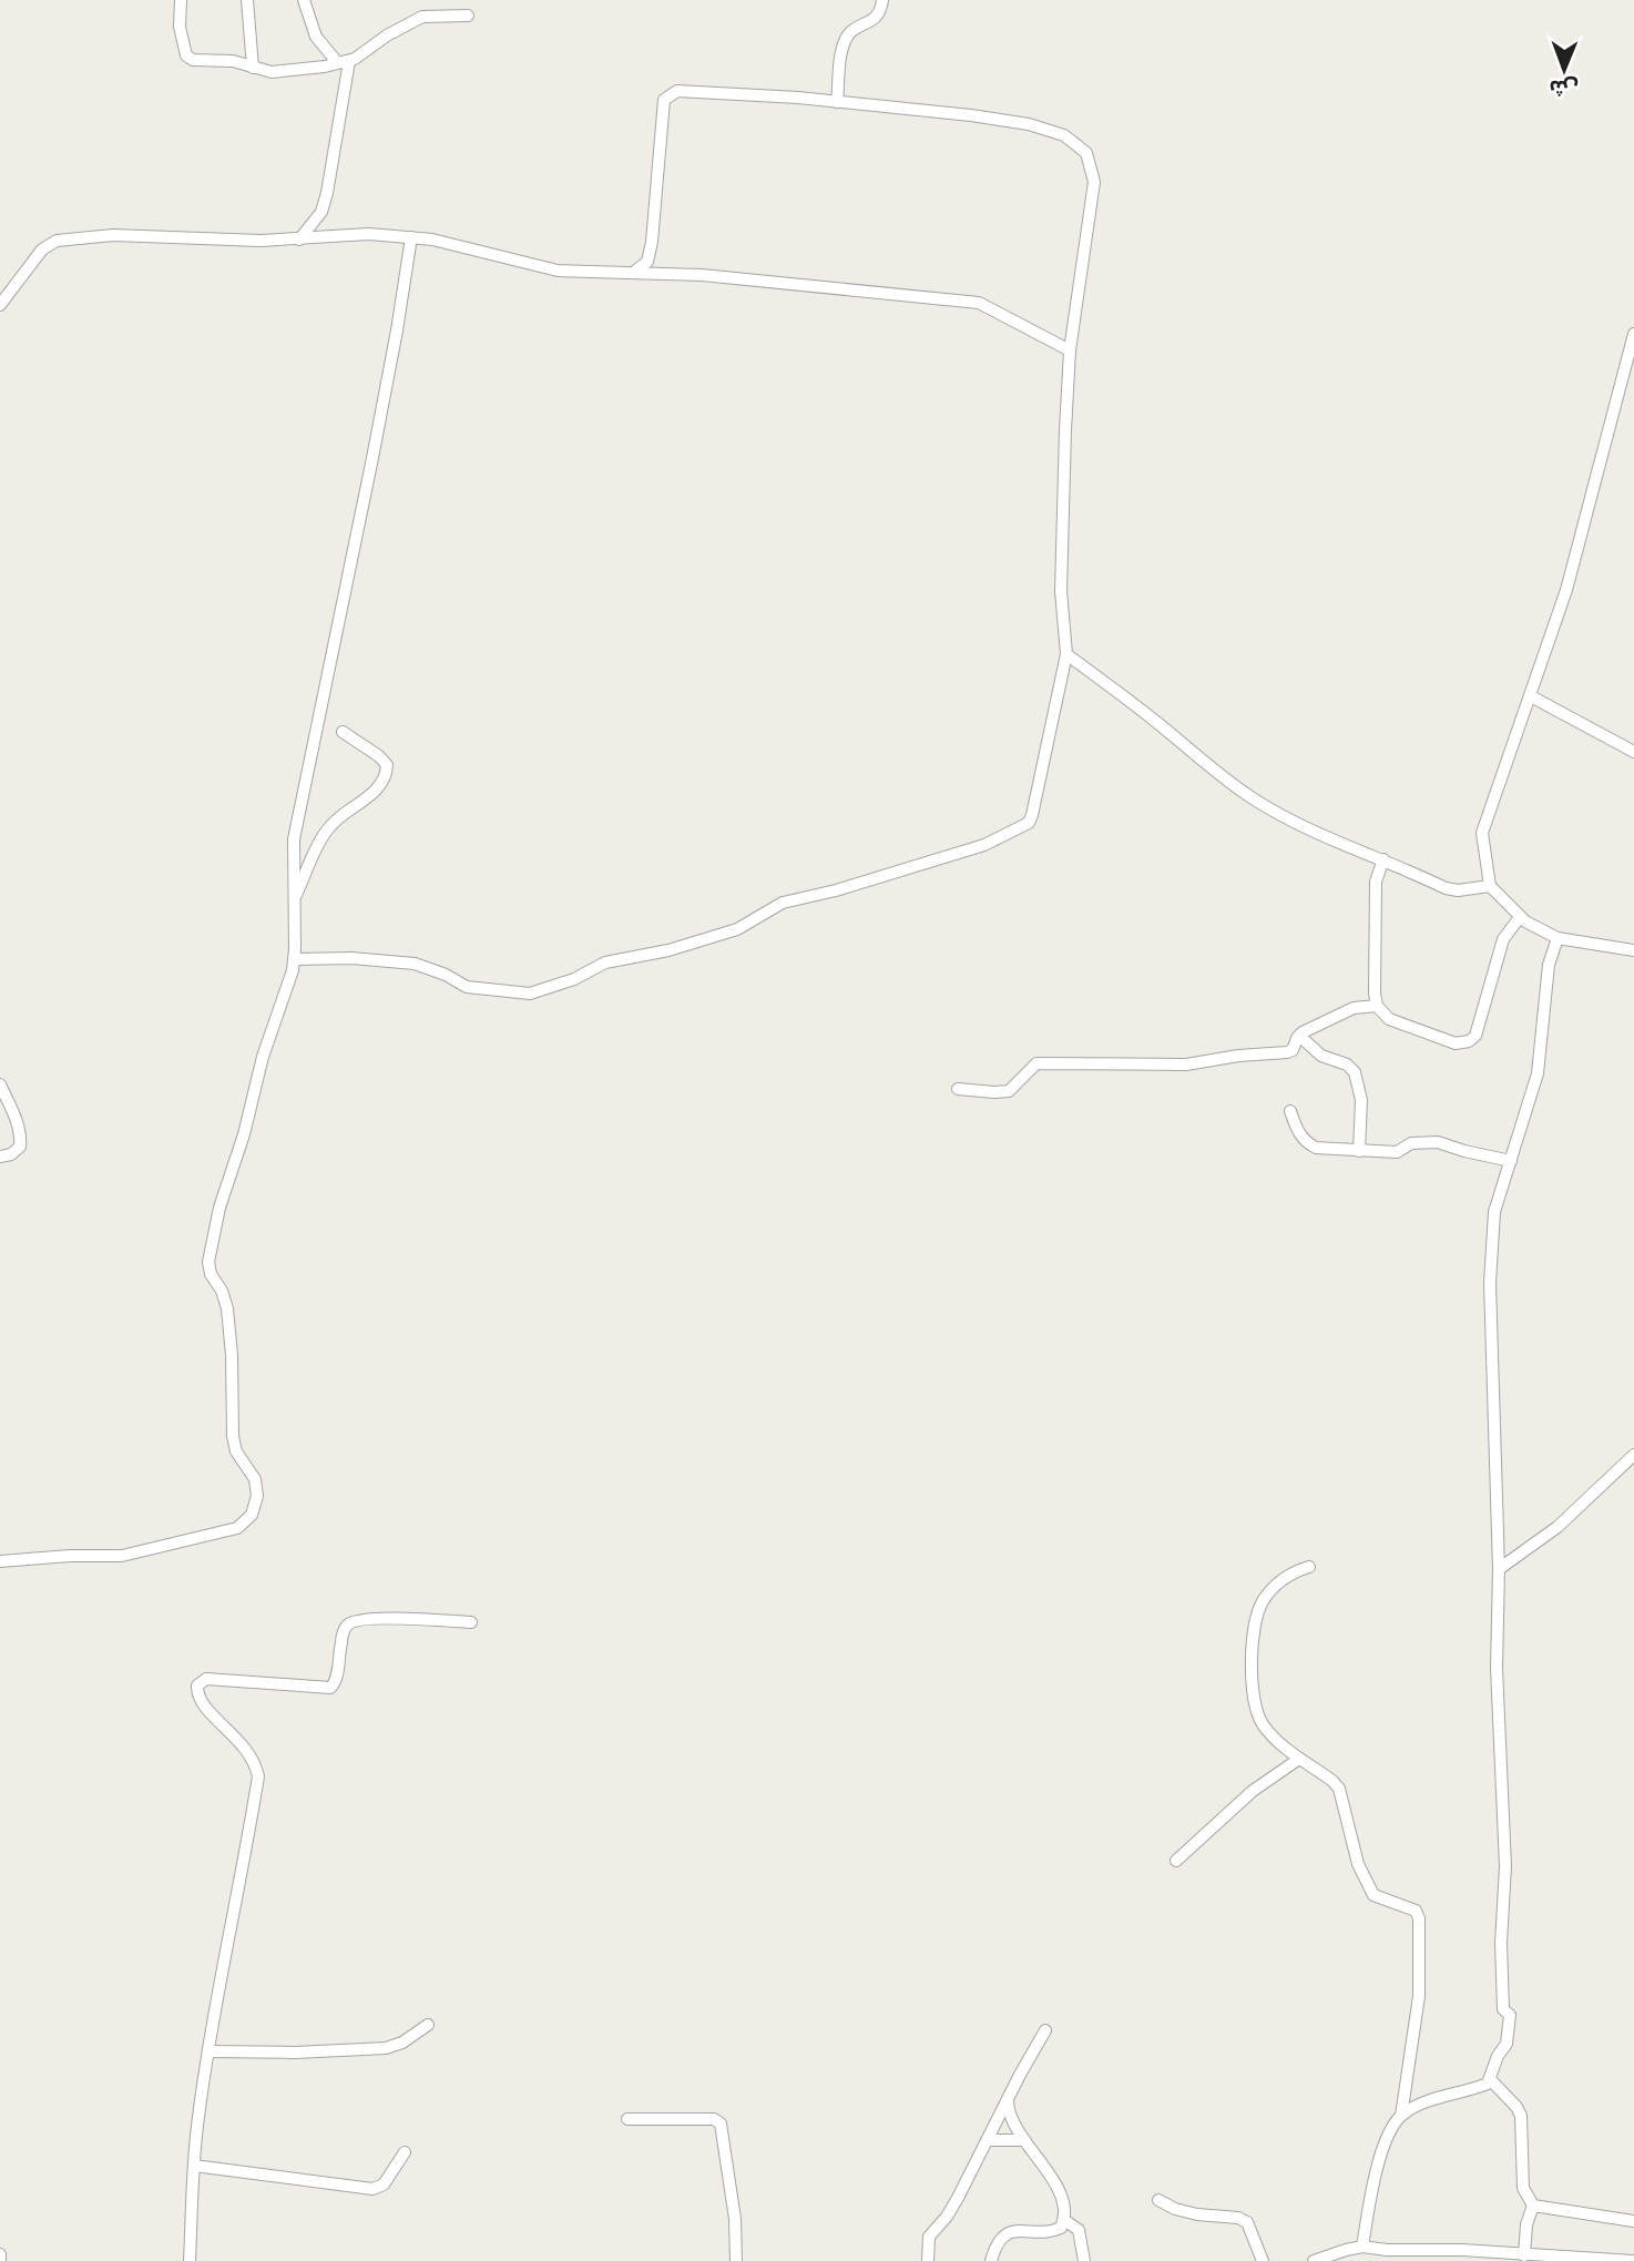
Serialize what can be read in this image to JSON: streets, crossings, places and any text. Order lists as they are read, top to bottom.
{
  "north": "bottom"
}
